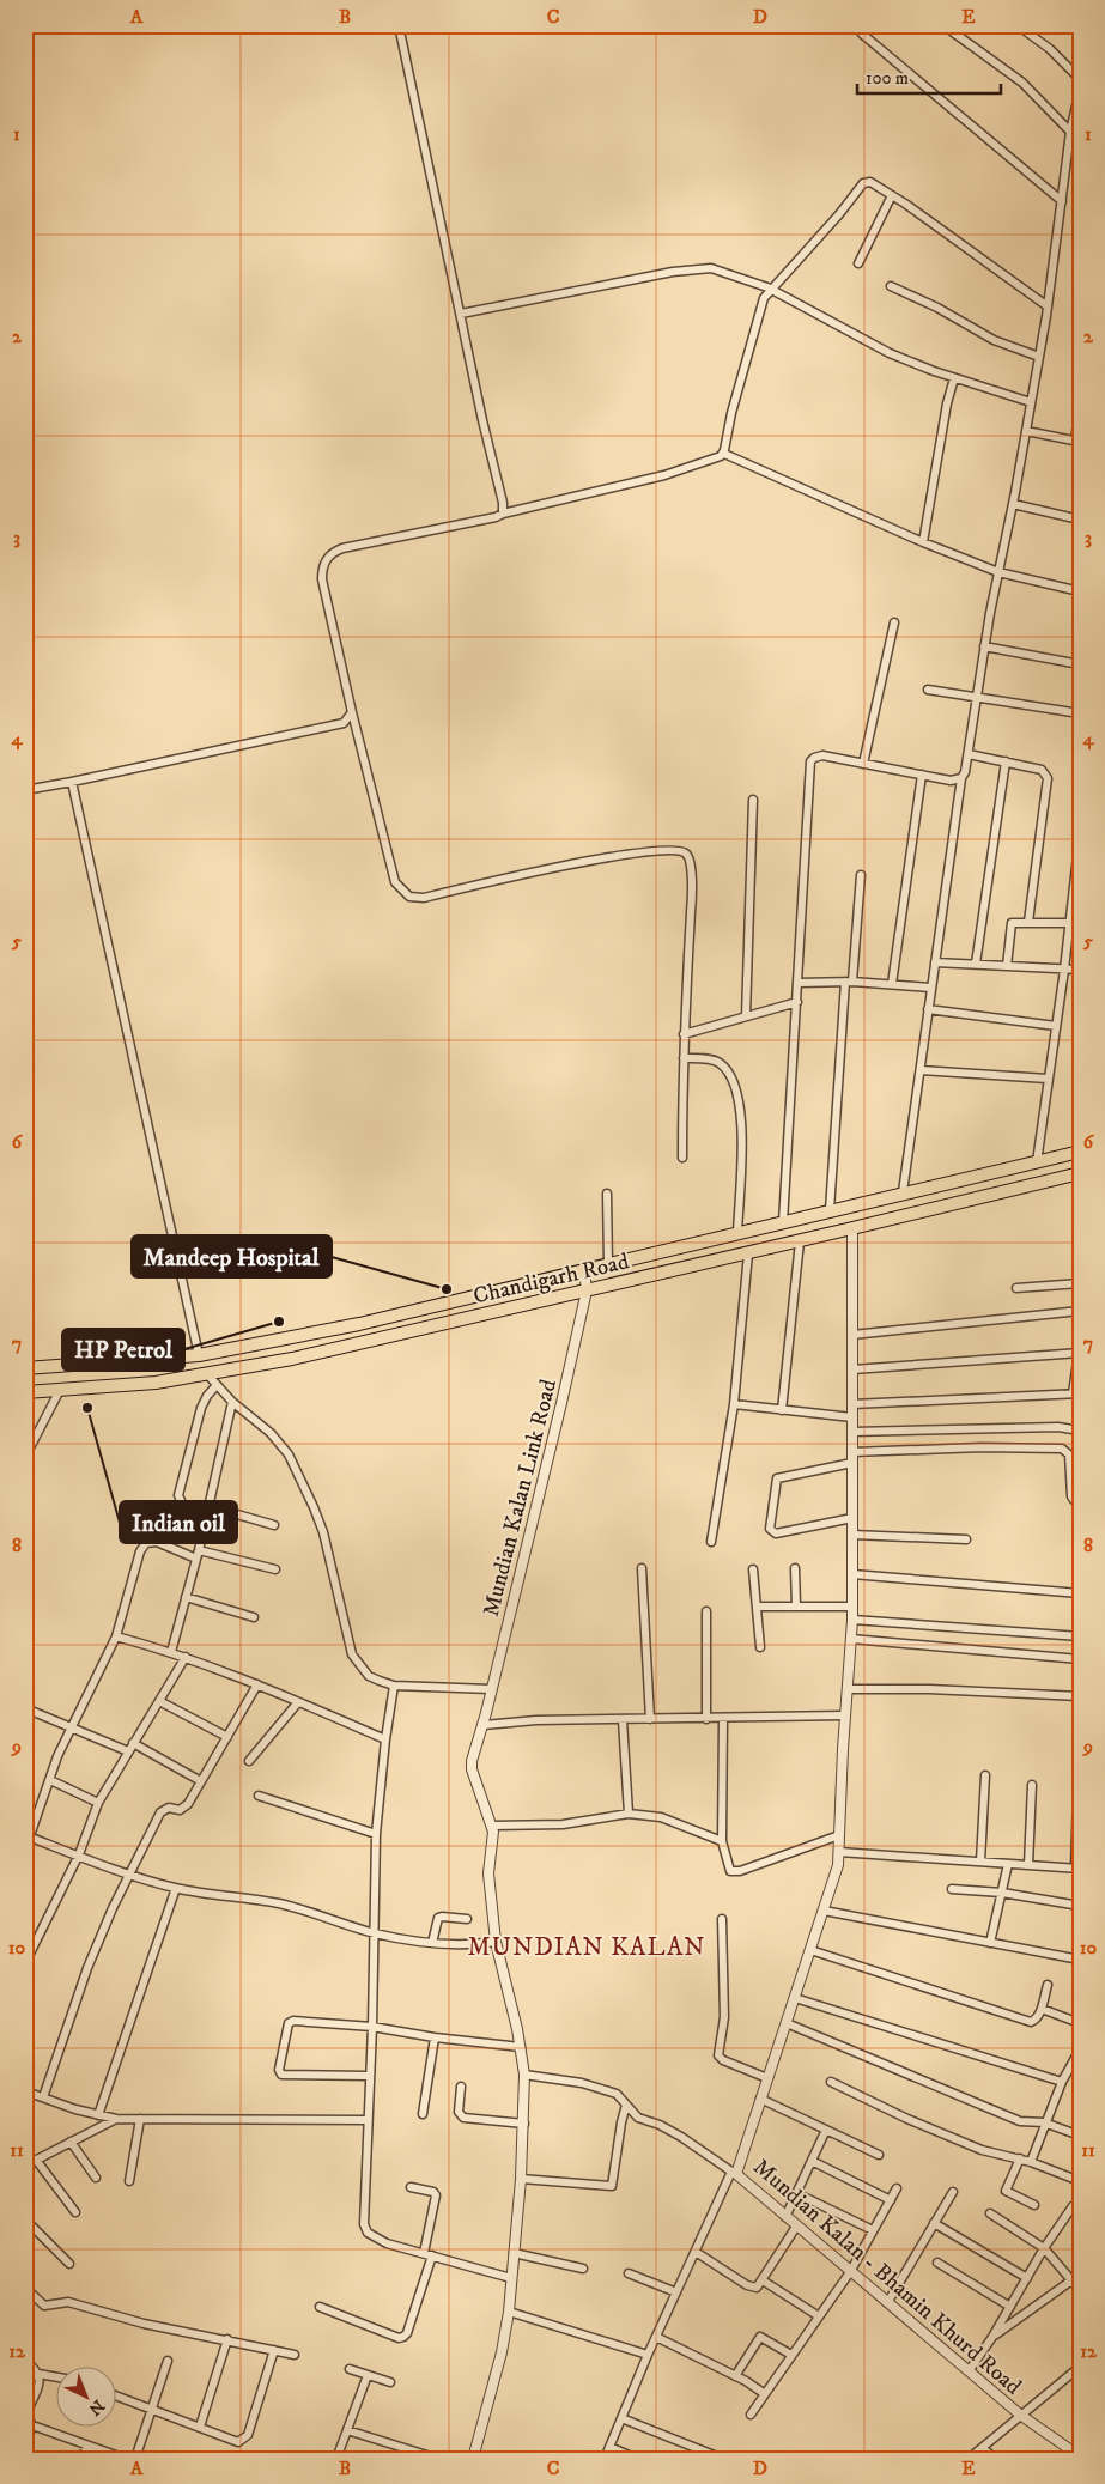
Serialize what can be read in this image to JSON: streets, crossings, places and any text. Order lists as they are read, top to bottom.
{
  "streets": {
    "main road": ["Chandigarh Road"],
    "street": ["Mundian Kalan Link Road", "Mundian Kalan - Bhamin Khurd Road"]
  },
  "crossings": [
    ["Chandigarh Road", "Mundian Kalan Link Road"],
    ["Chandigarh Road", "Mundian Kalan - Bhamin Khurd Road"]
  ],
  "districts": ["MUNDIAN KALAN"],
  "places": ["Mandeep Hospital", "HP Petrol", "Indian oil"],
  "scale_bar": "100 m",
  "north": "bottom right",
  "grid": {
    "columns": [
      "A",
      "B",
      "C",
      "D",
      "E"
    ],
    "rows": [
      "1",
      "2",
      "3",
      "4",
      "5",
      "6",
      "7",
      "8",
      "9",
      "10",
      "11",
      "12"
    ]
  }
}
